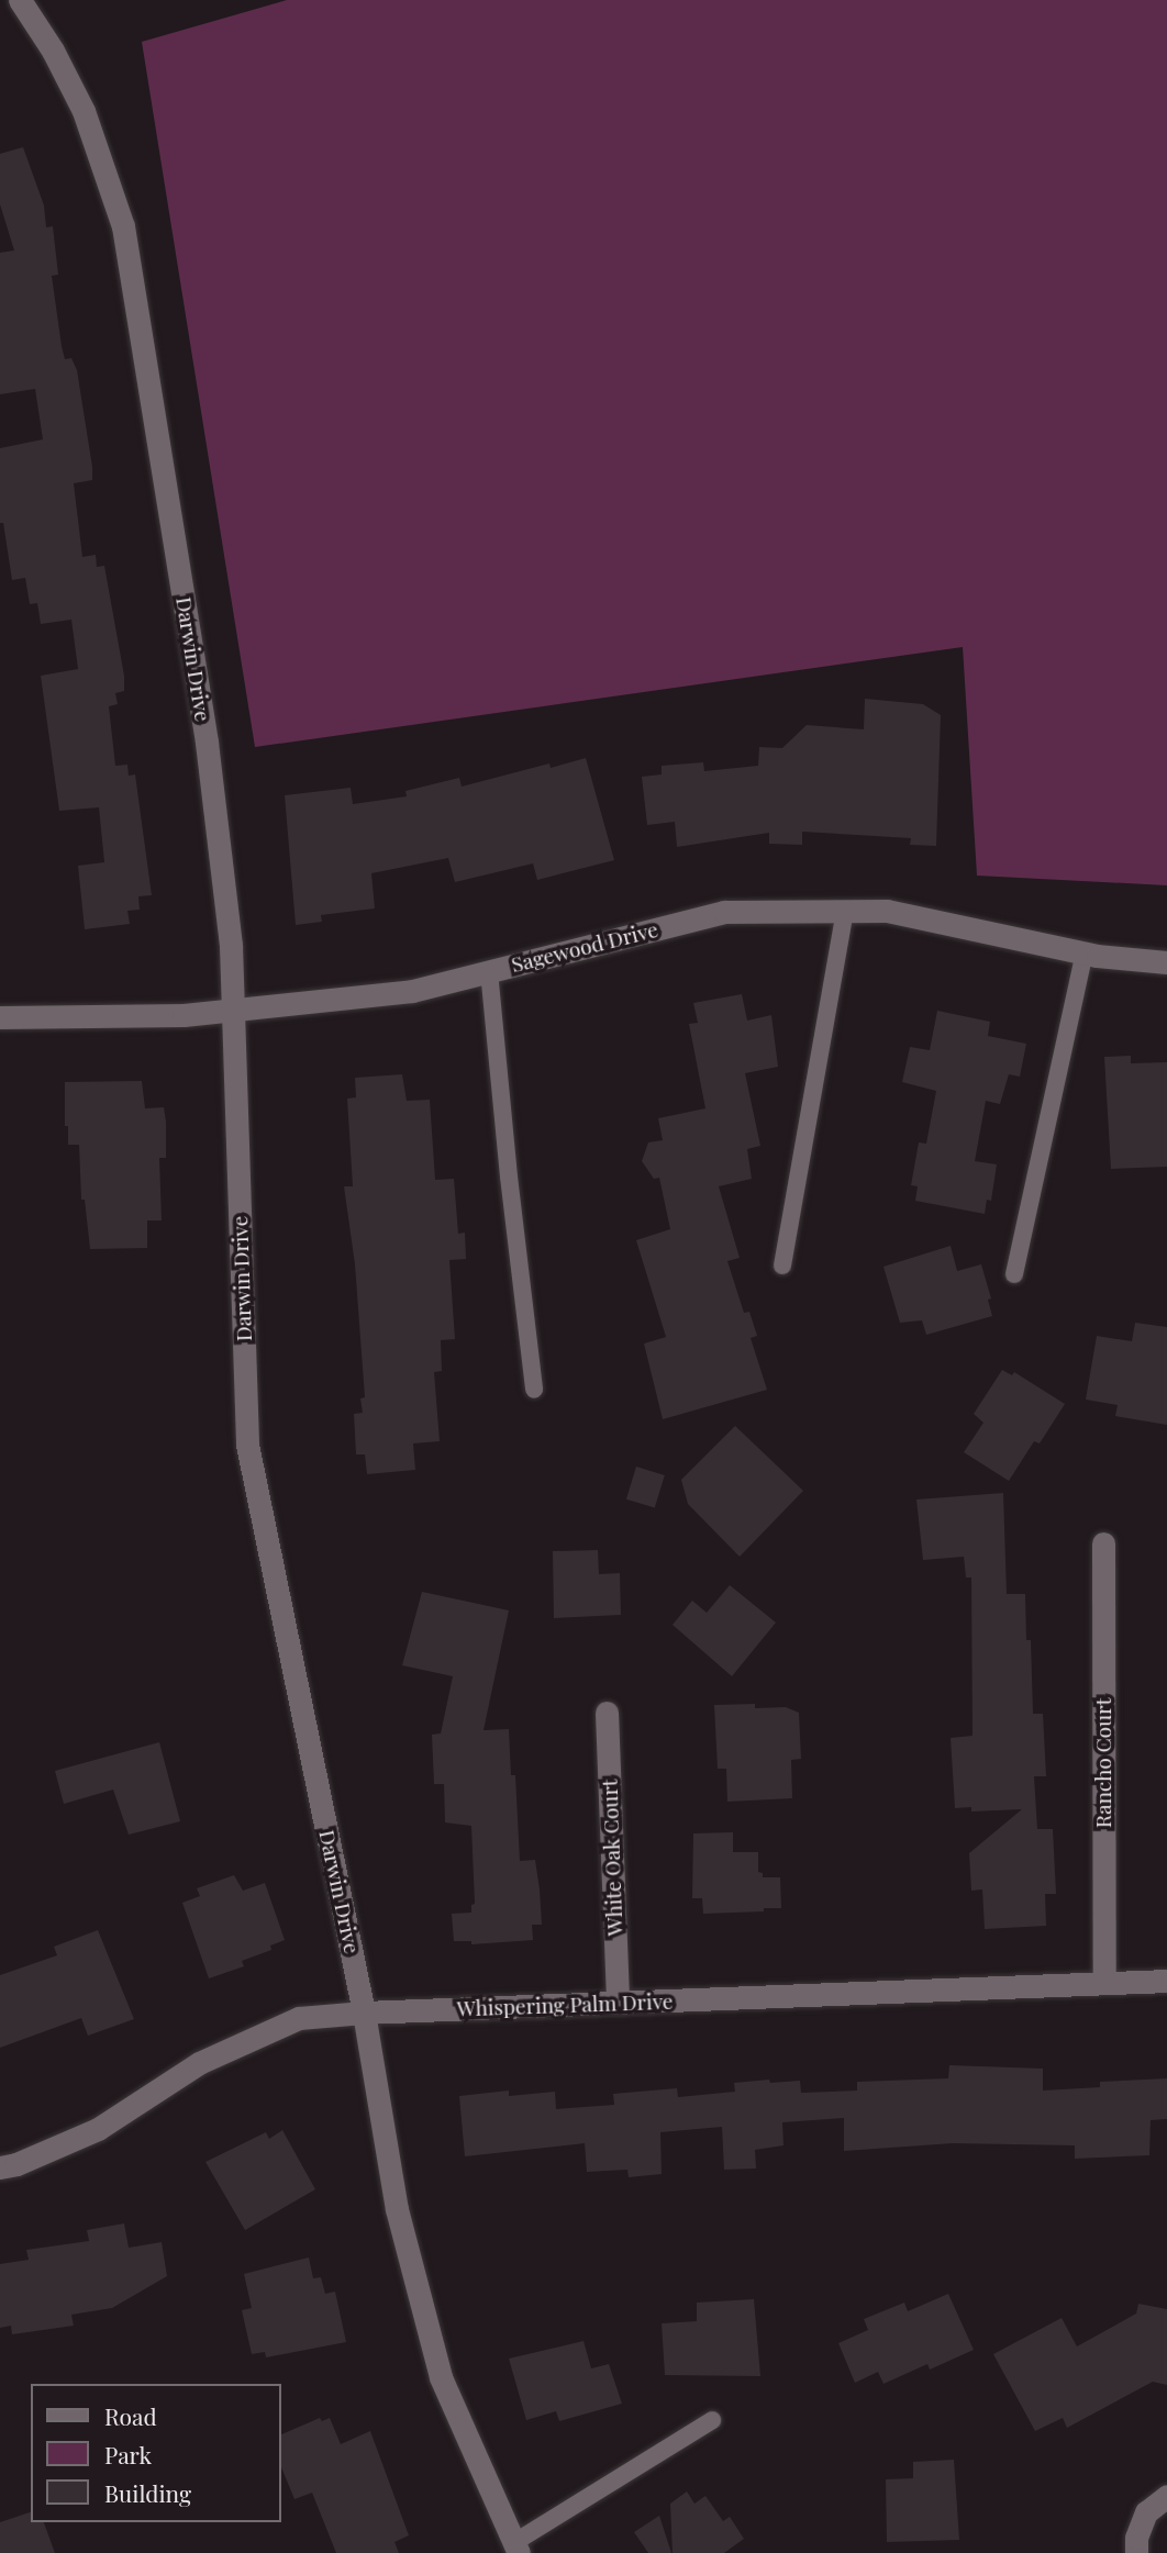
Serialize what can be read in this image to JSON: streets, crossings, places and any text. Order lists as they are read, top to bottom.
{
  "streets": {
    "street": [
      "Darwin Drive",
      "Sagewood Drive",
      "Rancho Court",
      "White Oak Court",
      "Whispering Palm Drive"
    ]
  },
  "crossings": [
    ["Darwin Drive", "Sagewood Drive"],
    ["Darwin Drive", "Whispering Palm Drive"],
    ["Rancho Court", "Whispering Palm Drive"],
    ["White Oak Court", "Whispering Palm Drive"]
  ],
  "legend": ["Road", "Park", "Building"]
}
